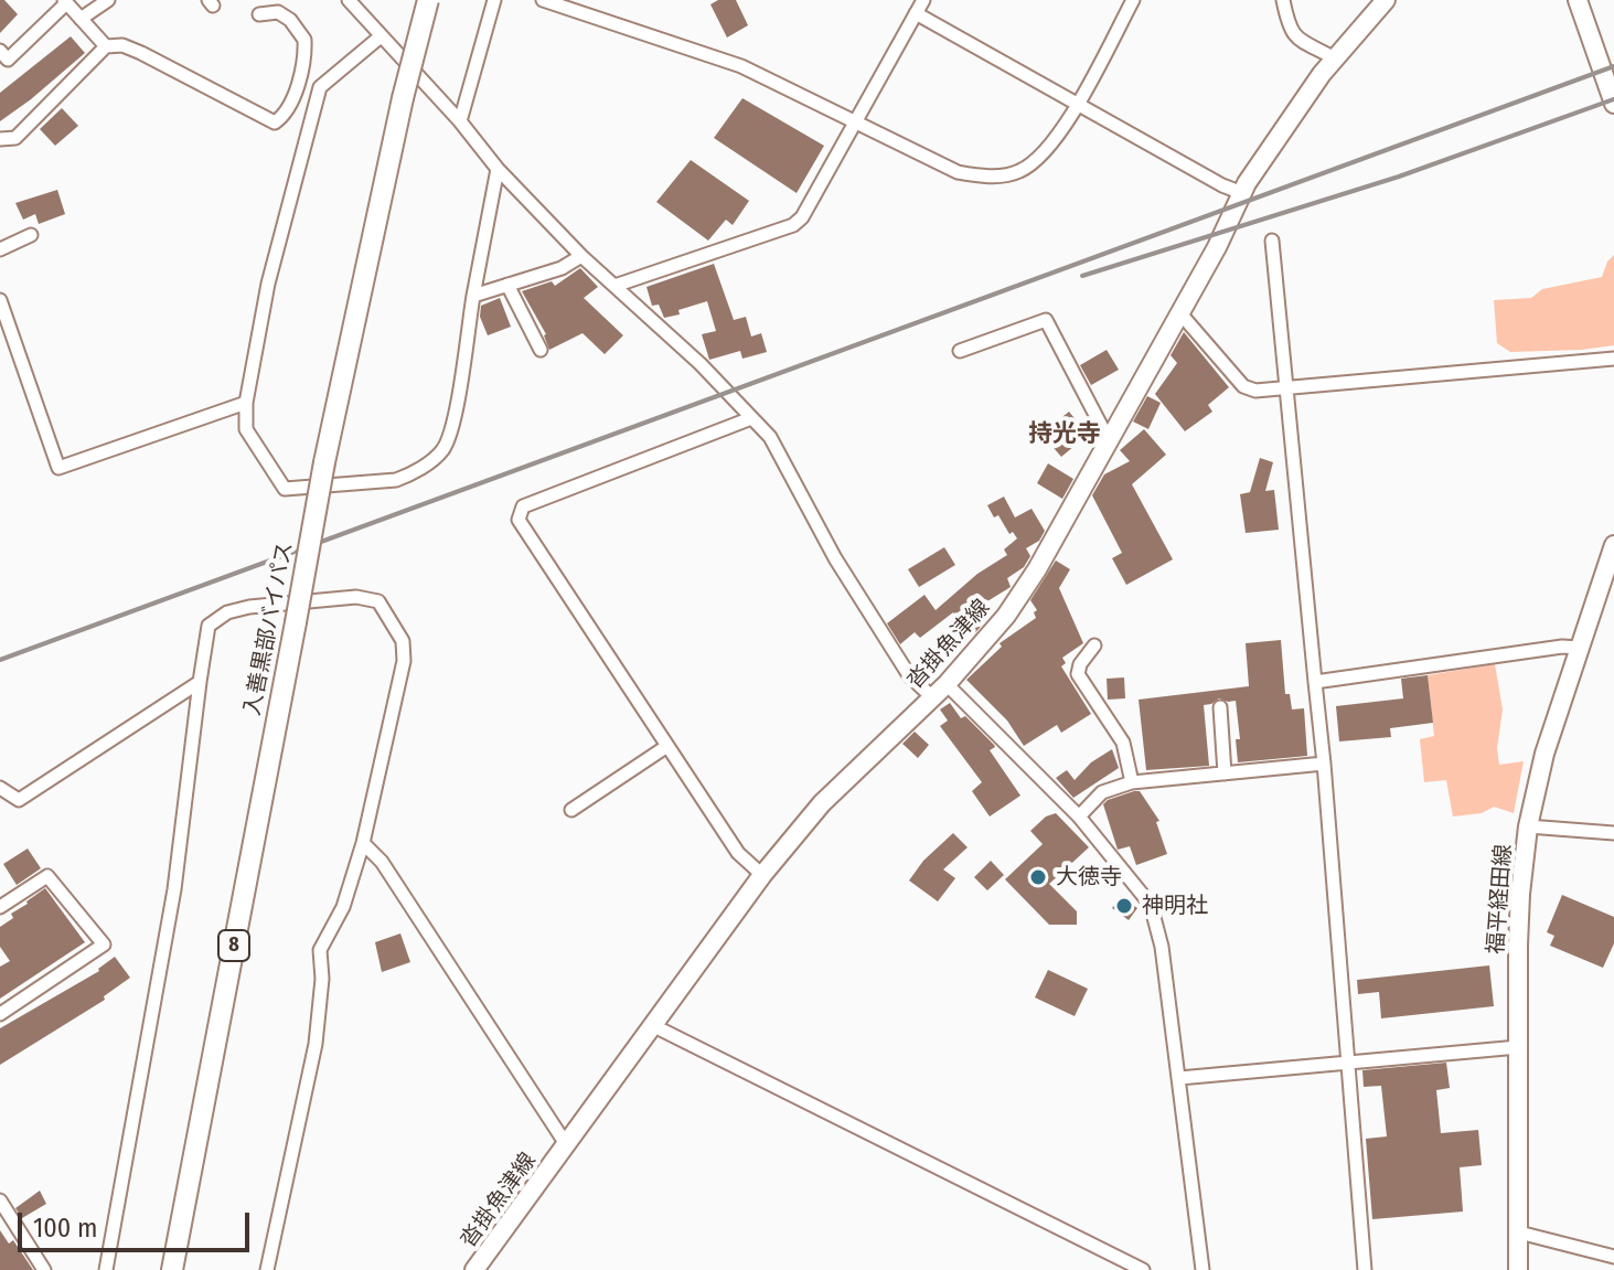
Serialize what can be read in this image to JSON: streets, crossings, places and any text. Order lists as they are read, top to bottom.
{
  "streets": {
    "highway": ["入善黒部バイパス", "8"],
    "main road": ["沓掛魚津線", "福平経田線"]
  },
  "districts": ["持光寺"],
  "places": ["大徳寺", "神明社"],
  "scale_bar": "100 m"
}
